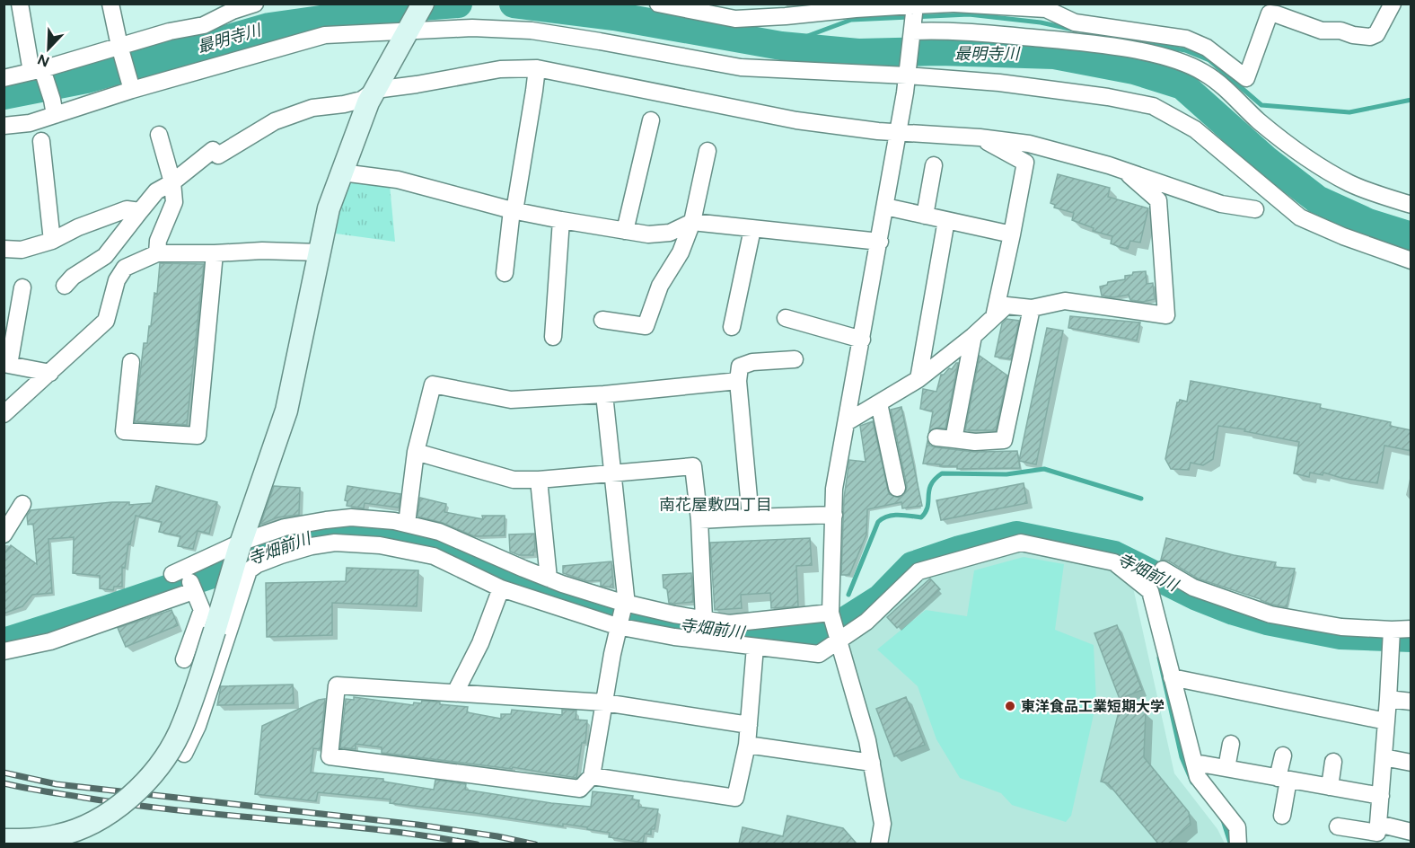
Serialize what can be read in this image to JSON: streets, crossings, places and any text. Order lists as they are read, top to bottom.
{
  "districts": ["南花屋敷四丁目"],
  "water": ["最明寺川", "寺畑前川"],
  "places": ["東洋食品工業短期大学"],
  "north": "bottom left"
}
